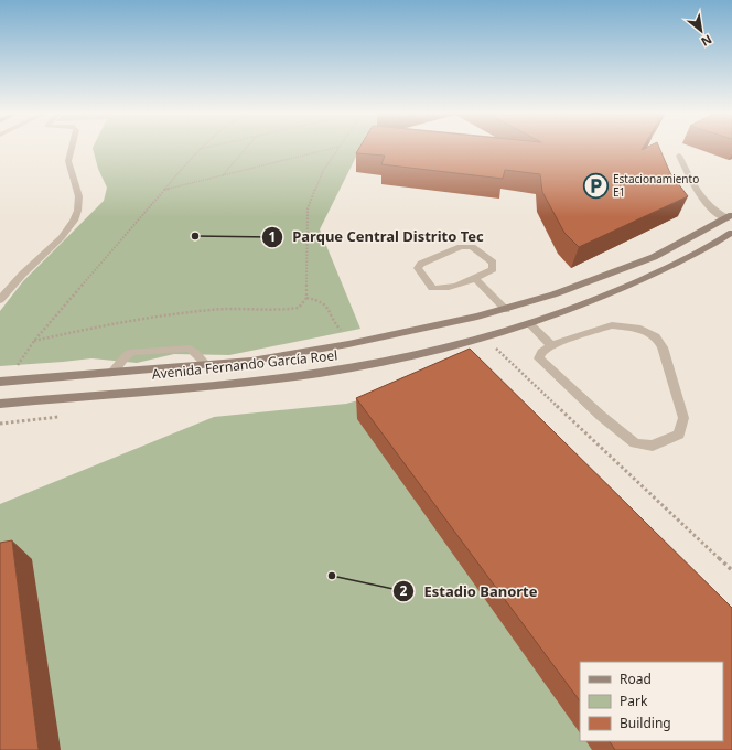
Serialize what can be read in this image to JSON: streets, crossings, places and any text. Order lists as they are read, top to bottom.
{
  "streets": {
    "street": ["Avenida Fernando García Roel"]
  },
  "places": {
    "parking": ["Estacionamiento E1"],
    "other": ["Parque Central Distrito Tec", "Estadio Banorte"]
  },
  "legend": ["Road", "Park", "Building"],
  "north": "bottom right"
}
